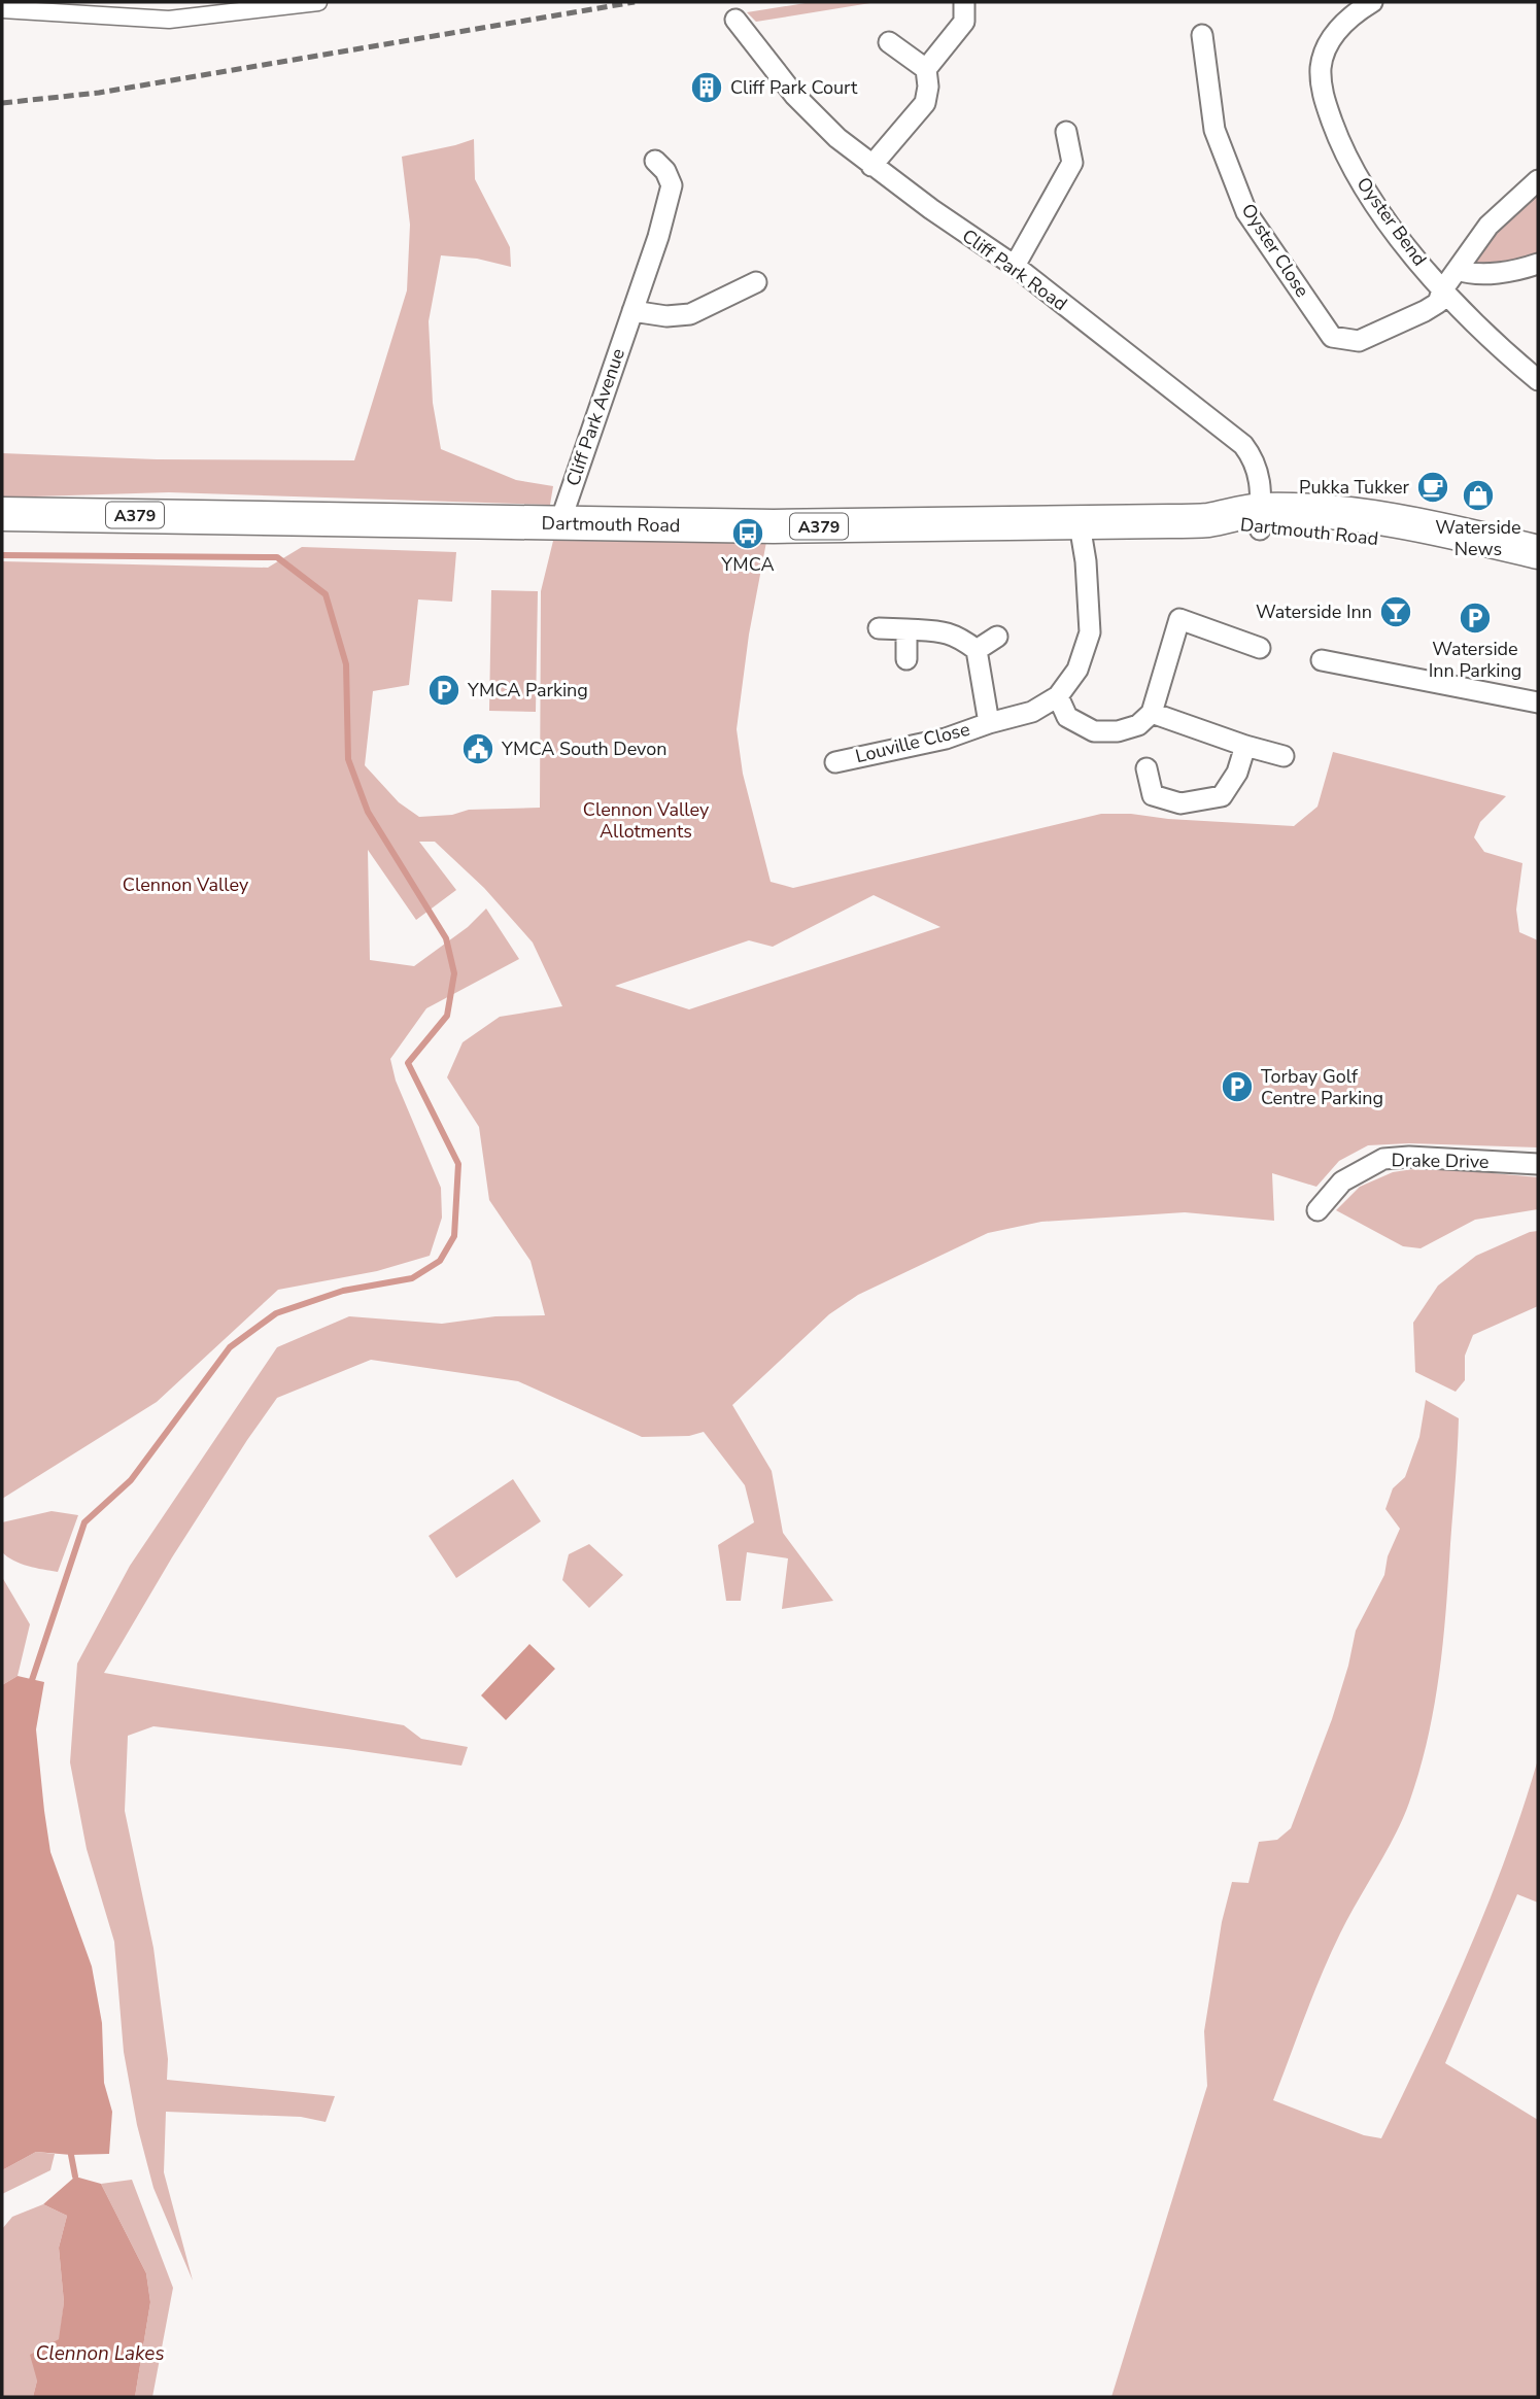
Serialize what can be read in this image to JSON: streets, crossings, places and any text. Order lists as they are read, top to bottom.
{
  "streets": {
    "main road": ["A379", "Dartmouth Road"],
    "street": [
      "Oyster Bend",
      "Oyster Close",
      "Cliff Park Road",
      "Cliff Park Avenue",
      "Louville Close",
      "Drake Drive"
    ]
  },
  "crossings": [
    ["Oyster Bend", "Oyster Close"],
    ["Cliff Park Road", "Dartmouth Road"],
    ["Cliff Park Avenue", "Dartmouth Road"],
    ["Dartmouth Road", "Louville Close"]
  ],
  "water": ["Clennon Lakes"],
  "parks": ["Clennon Valley Allotments", "Clennon Valley"],
  "places": {
    "building": ["Cliff Park Court"],
    "cafe": ["Pukka Tukker"],
    "shop": ["Waterside News"],
    "bus stop": ["YMCA"],
    "bar": ["Waterside Inn"],
    "parking": ["Waterside Inn Parking", "YMCA Parking", "Torbay Golf Centre Parking"],
    "public building": ["YMCA South Devon"]
  }
}
